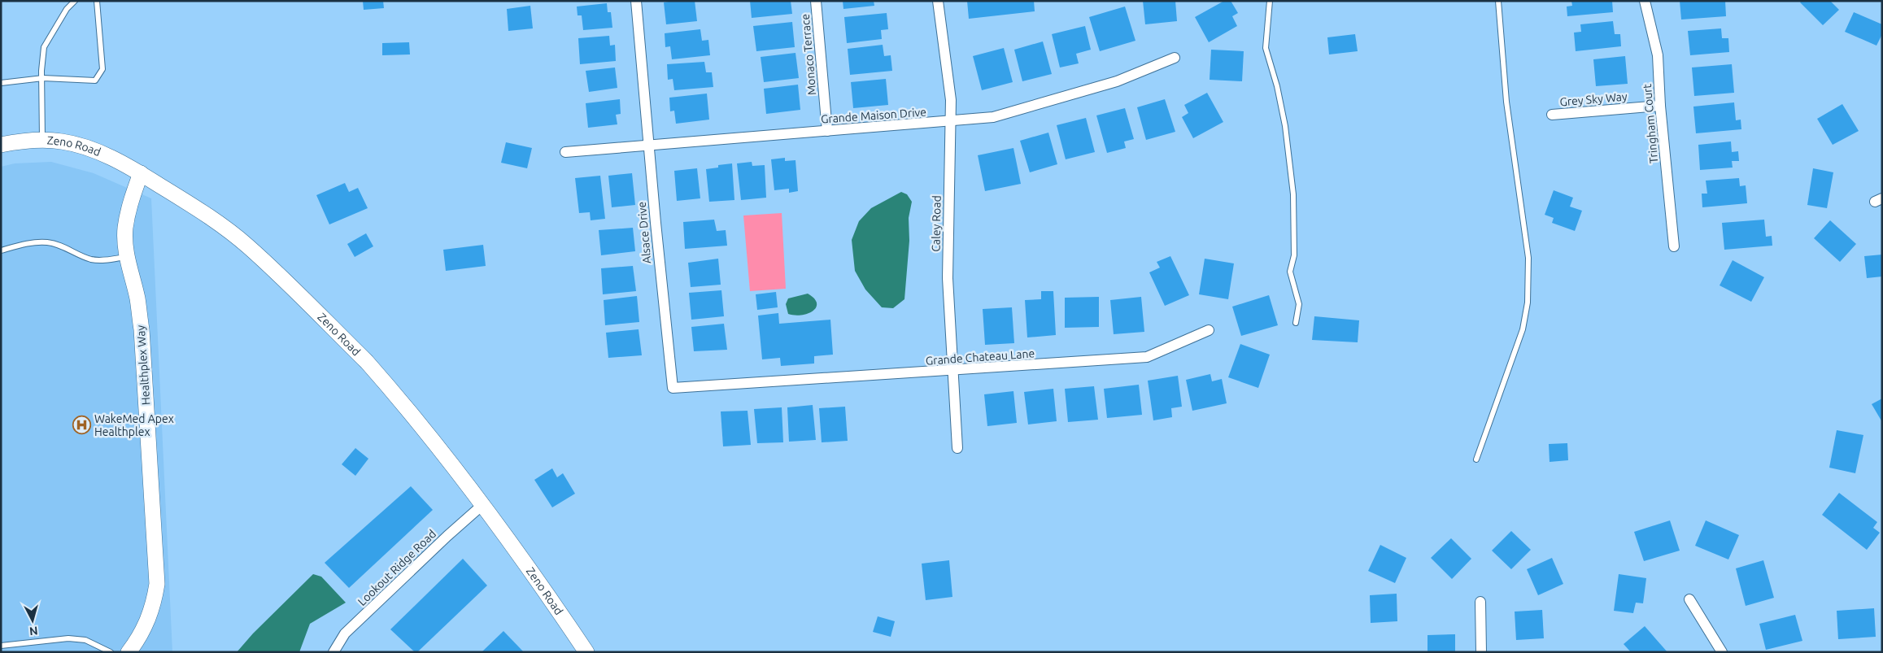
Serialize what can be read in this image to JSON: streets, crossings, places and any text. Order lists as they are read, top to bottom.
{
  "streets": {
    "street": [
      "Monaco Terrace",
      "Grey Sky Way",
      "Grande Maison Drive",
      "Tringham Court",
      "Zeno Road",
      "Caley Road",
      "Alsace Drive",
      "Grande Chateau Lane",
      "Healthplex Way",
      "Lookout Ridge Road"
    ]
  },
  "crossings": [
    ["Monaco Terrace", "Grande Maison Drive"],
    ["Grey Sky Way", "Tringham Court"],
    ["Grande Maison Drive", "Caley Road"],
    ["Grande Maison Drive", "Alsace Drive"],
    ["Zeno Road", "Healthplex Way"],
    ["Zeno Road", "Lookout Ridge Road"],
    ["Caley Road", "Grande Chateau Lane"],
    ["Alsace Drive", "Grande Chateau Lane"]
  ],
  "places": {
    "hospital": ["WakeMed Apex Healthplex"]
  },
  "north": "bottom"
}
